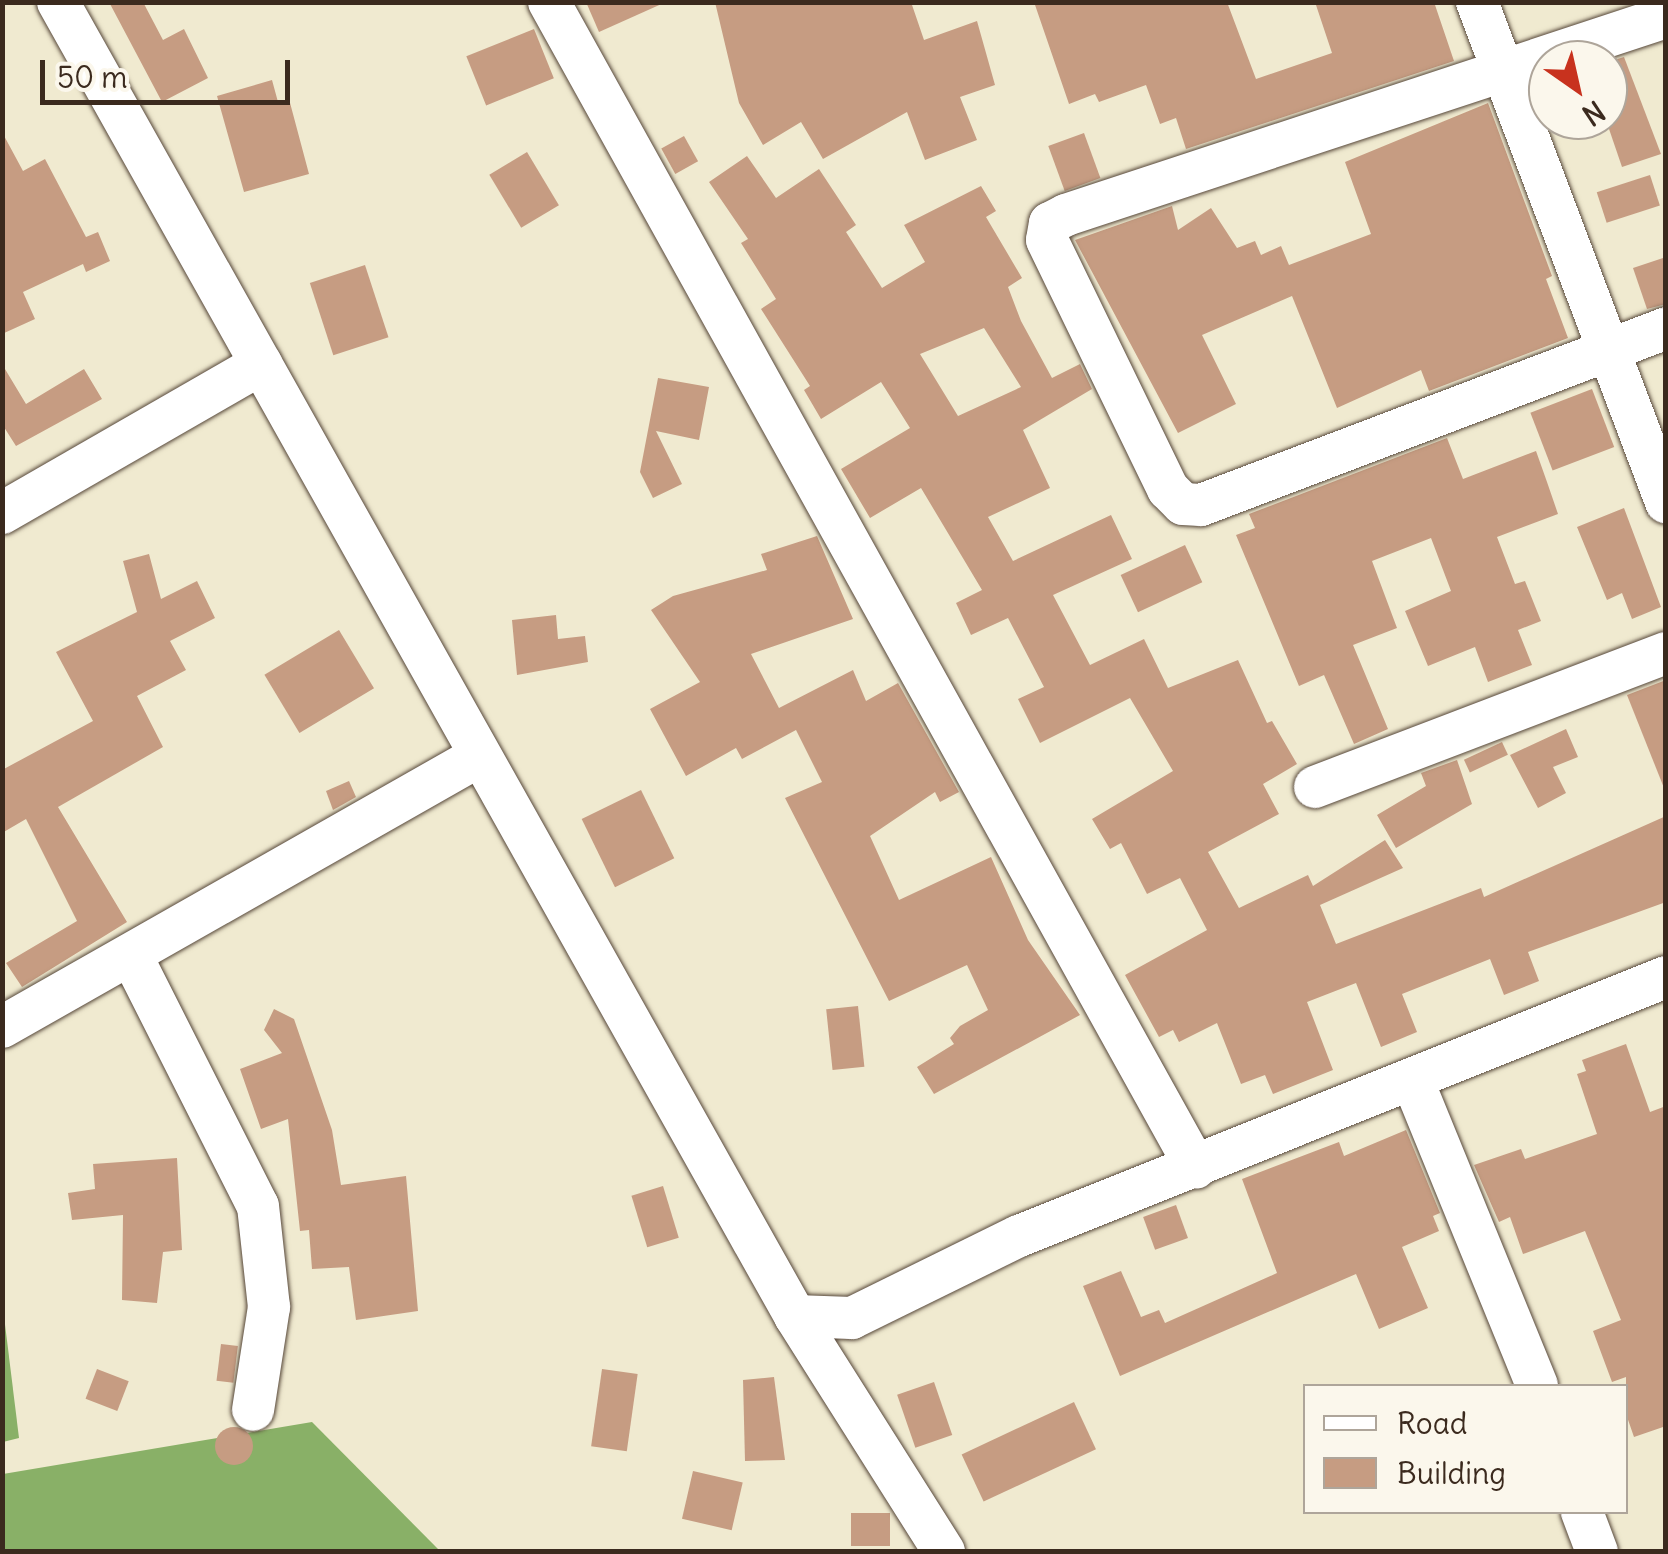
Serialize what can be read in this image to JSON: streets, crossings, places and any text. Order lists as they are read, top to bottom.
{
  "legend": ["Road", "Building"],
  "scale_bar": "50 m",
  "north": "bottom right"
}
